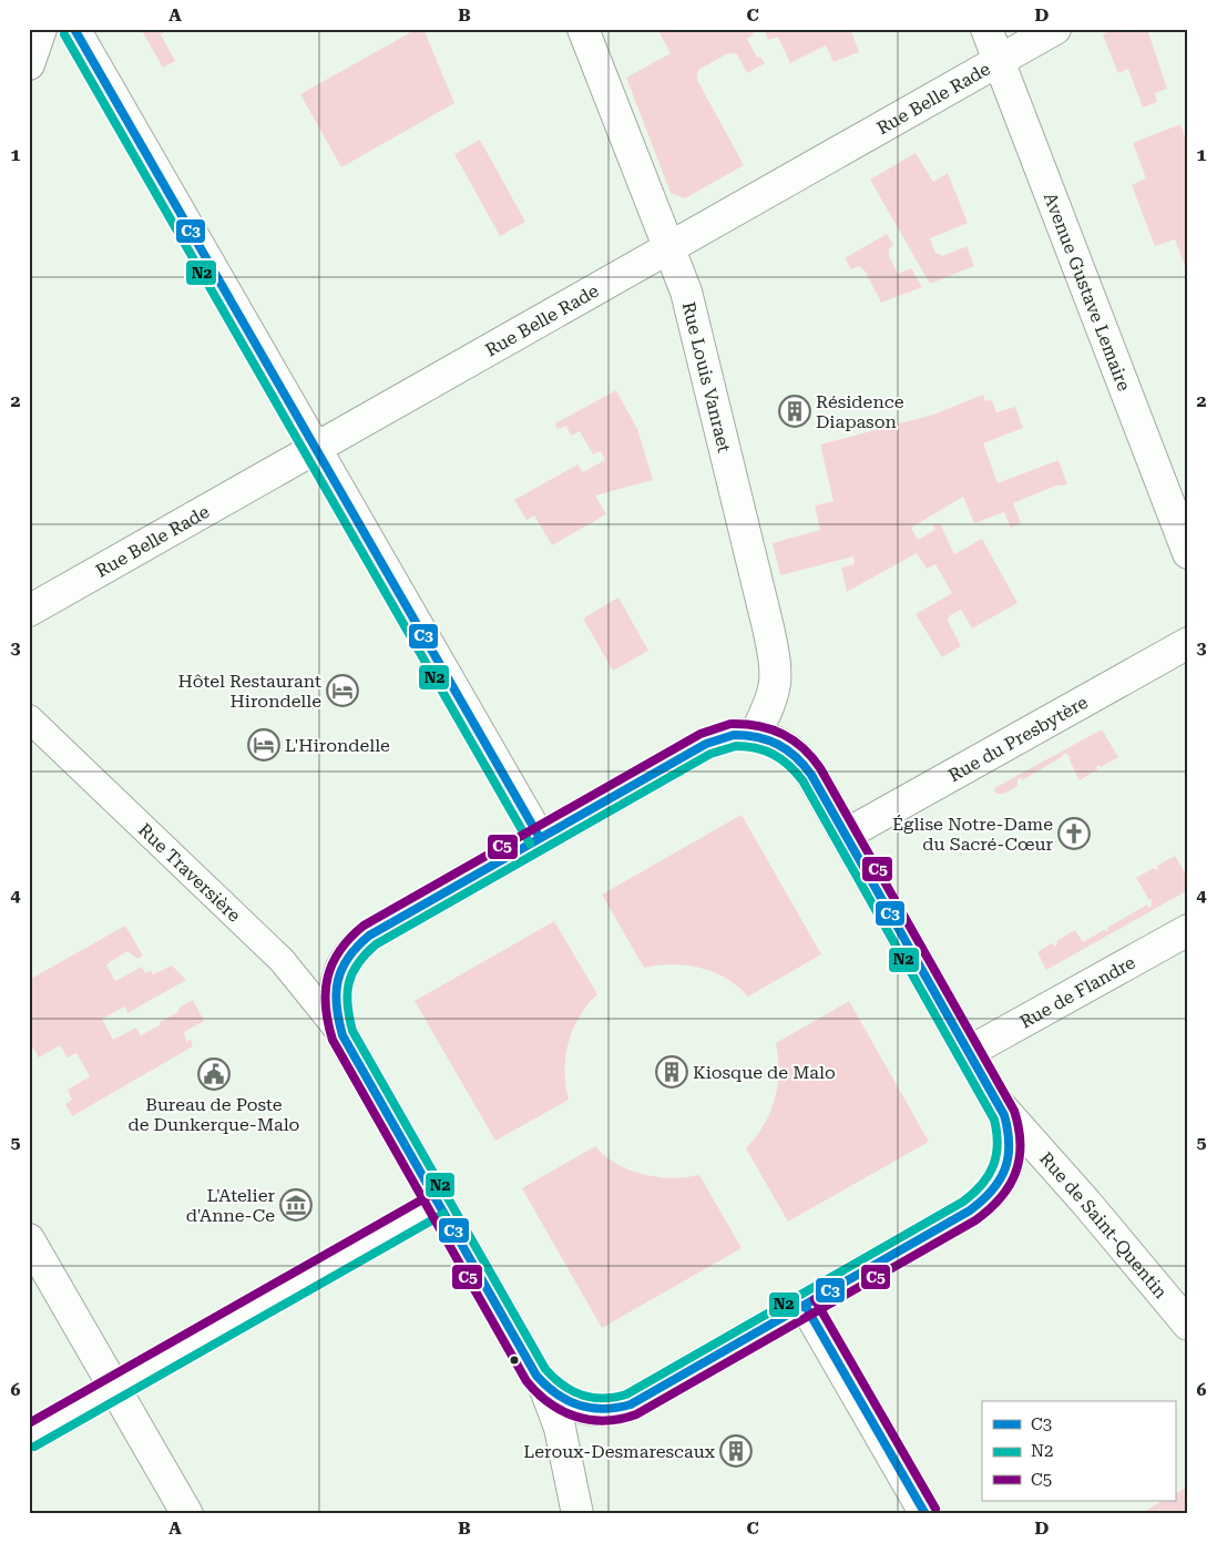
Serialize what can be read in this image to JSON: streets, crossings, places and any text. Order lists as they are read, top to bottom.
{
  "streets": {
    "street": [
      "Rue Belle Rade",
      "Avenue Gustave Lemaire",
      "Rue Louis Vanraet",
      "Rue du Presbytère",
      "Rue Traversière",
      "Rue de Flandre",
      "Rue de Saint-Quentin"
    ]
  },
  "crossings": [
    ["Rue Belle Rade", "Avenue Gustave Lemaire"],
    ["Rue Belle Rade", "Rue Louis Vanraet"]
  ],
  "places": {
    "building": ["Résidence Diapason", "Kiosque de Malo", "Leroux-Desmarescaux"],
    "hotel": ["Hôtel Restaurant Hirondelle", "L'Hirondelle"],
    "church": ["Église Notre-Dame du Sacré-Cœur"],
    "public building": ["Bureau de Poste de Dunkerque-Malo"],
    "museum": ["L'Atelier d'Anne-Ce"]
  },
  "lines": ["transit line C3", "transit line N2", "transit line C5"],
  "legend": ["C3", "N2", "C5"],
  "grid": {
    "columns": [
      "A",
      "B",
      "C",
      "D"
    ],
    "rows": [
      "1",
      "2",
      "3",
      "4",
      "5",
      "6"
    ]
  }
}
